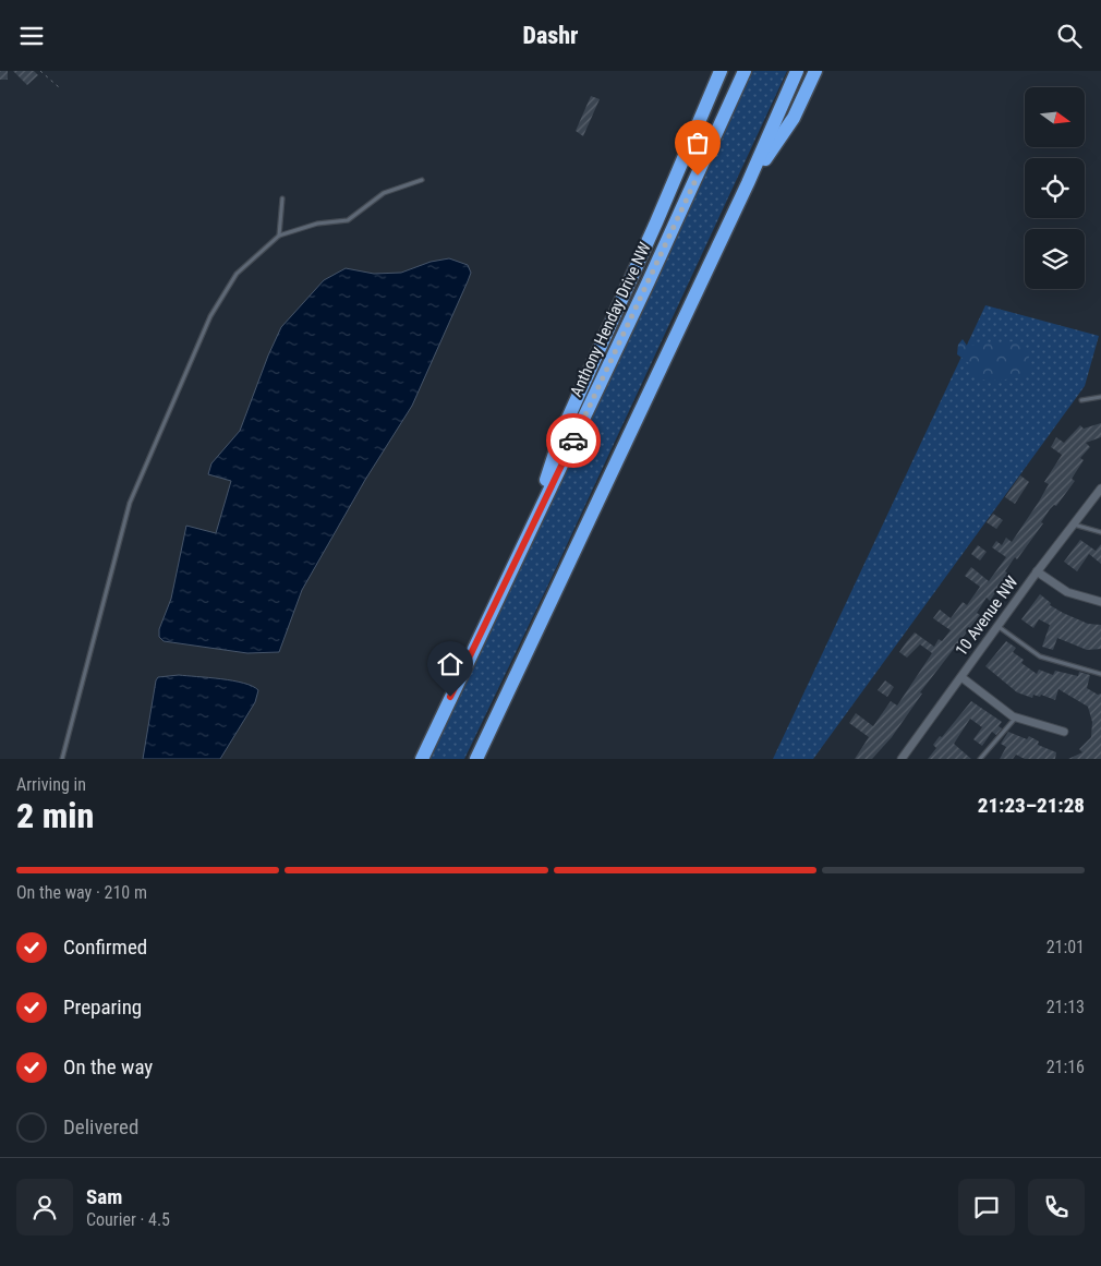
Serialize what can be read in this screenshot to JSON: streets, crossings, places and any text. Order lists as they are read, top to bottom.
{
  "streets": {
    "highway": ["Anthony Henday Drive NW"],
    "street": ["10 Avenue NW"]
  },
  "north": "right",
  "page": {
    "header": "Dashr",
    "heading": ["2 min", "Arriving in", "21:23–21:28"],
    "panel": ["Sam", "Courier · 4.5"],
    "bar": "On the way · 210 m",
    "list": [
      ["Confirmed", "21:01"],
      ["Preparing", "21:13"],
      ["On the way", "21:16"],
      "Delivered"
    ]
  }
}
